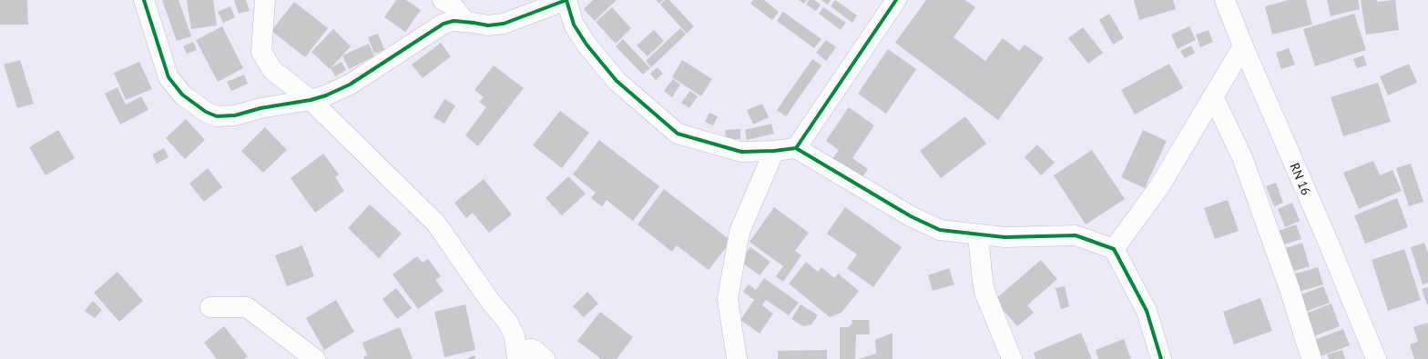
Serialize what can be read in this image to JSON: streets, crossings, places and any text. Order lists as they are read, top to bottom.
{
  "streets": {
    "street": ["RN 16"]
  }
}
